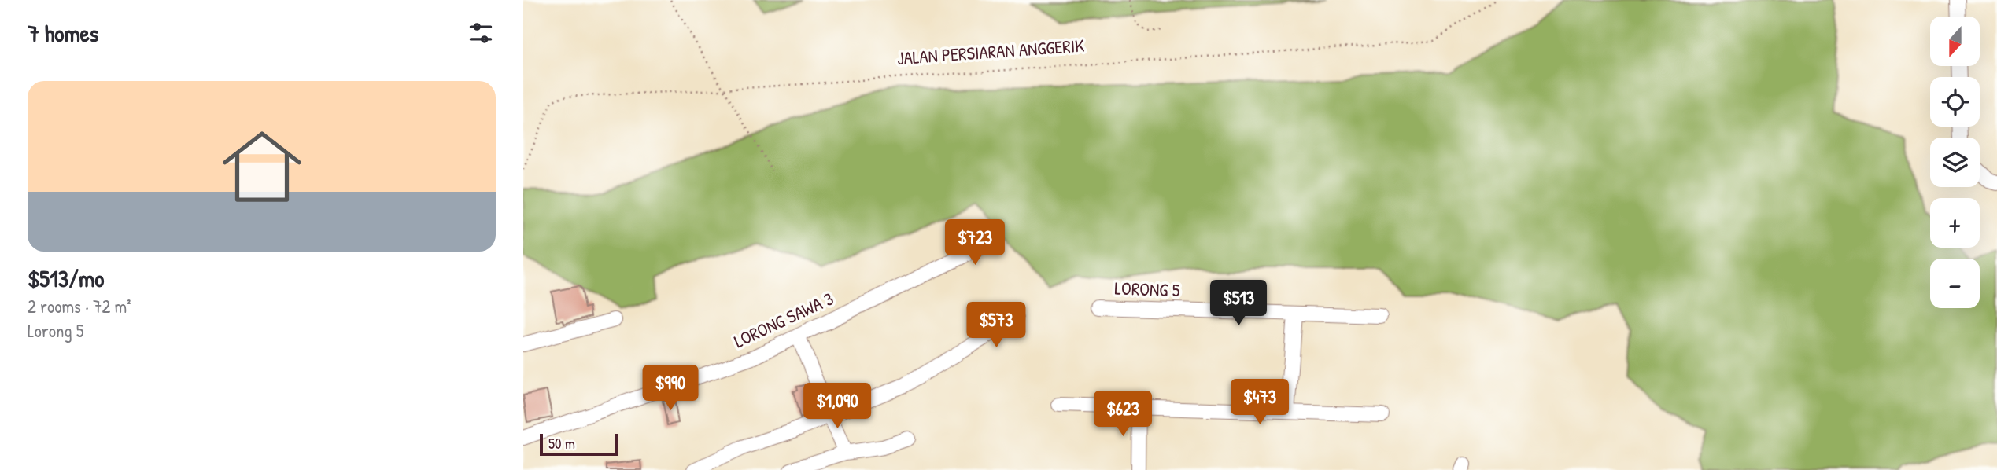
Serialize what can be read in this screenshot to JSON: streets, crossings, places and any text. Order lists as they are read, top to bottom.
{
  "streets": {
    "street": ["LORONG 5", "LORONG SAWA 3"],
    "path": ["JALAN PERSIARAN ANGGERIK"]
  },
  "scale_bar": "50 m",
  "north": "bottom",
  "page": {
    "heading": "7 homes",
    "map_buttons": ["+", "−"],
    "list": [
      {
        "name": "$513/mo",
        "note": "2 rooms · 72 m² · Lorong 5"
      }
    ],
    "price": [
      "$723",
      "$513",
      "$573",
      "$990",
      "$473",
      "$1,090",
      "$623"
    ],
    "scale": "50 m"
  }
}
